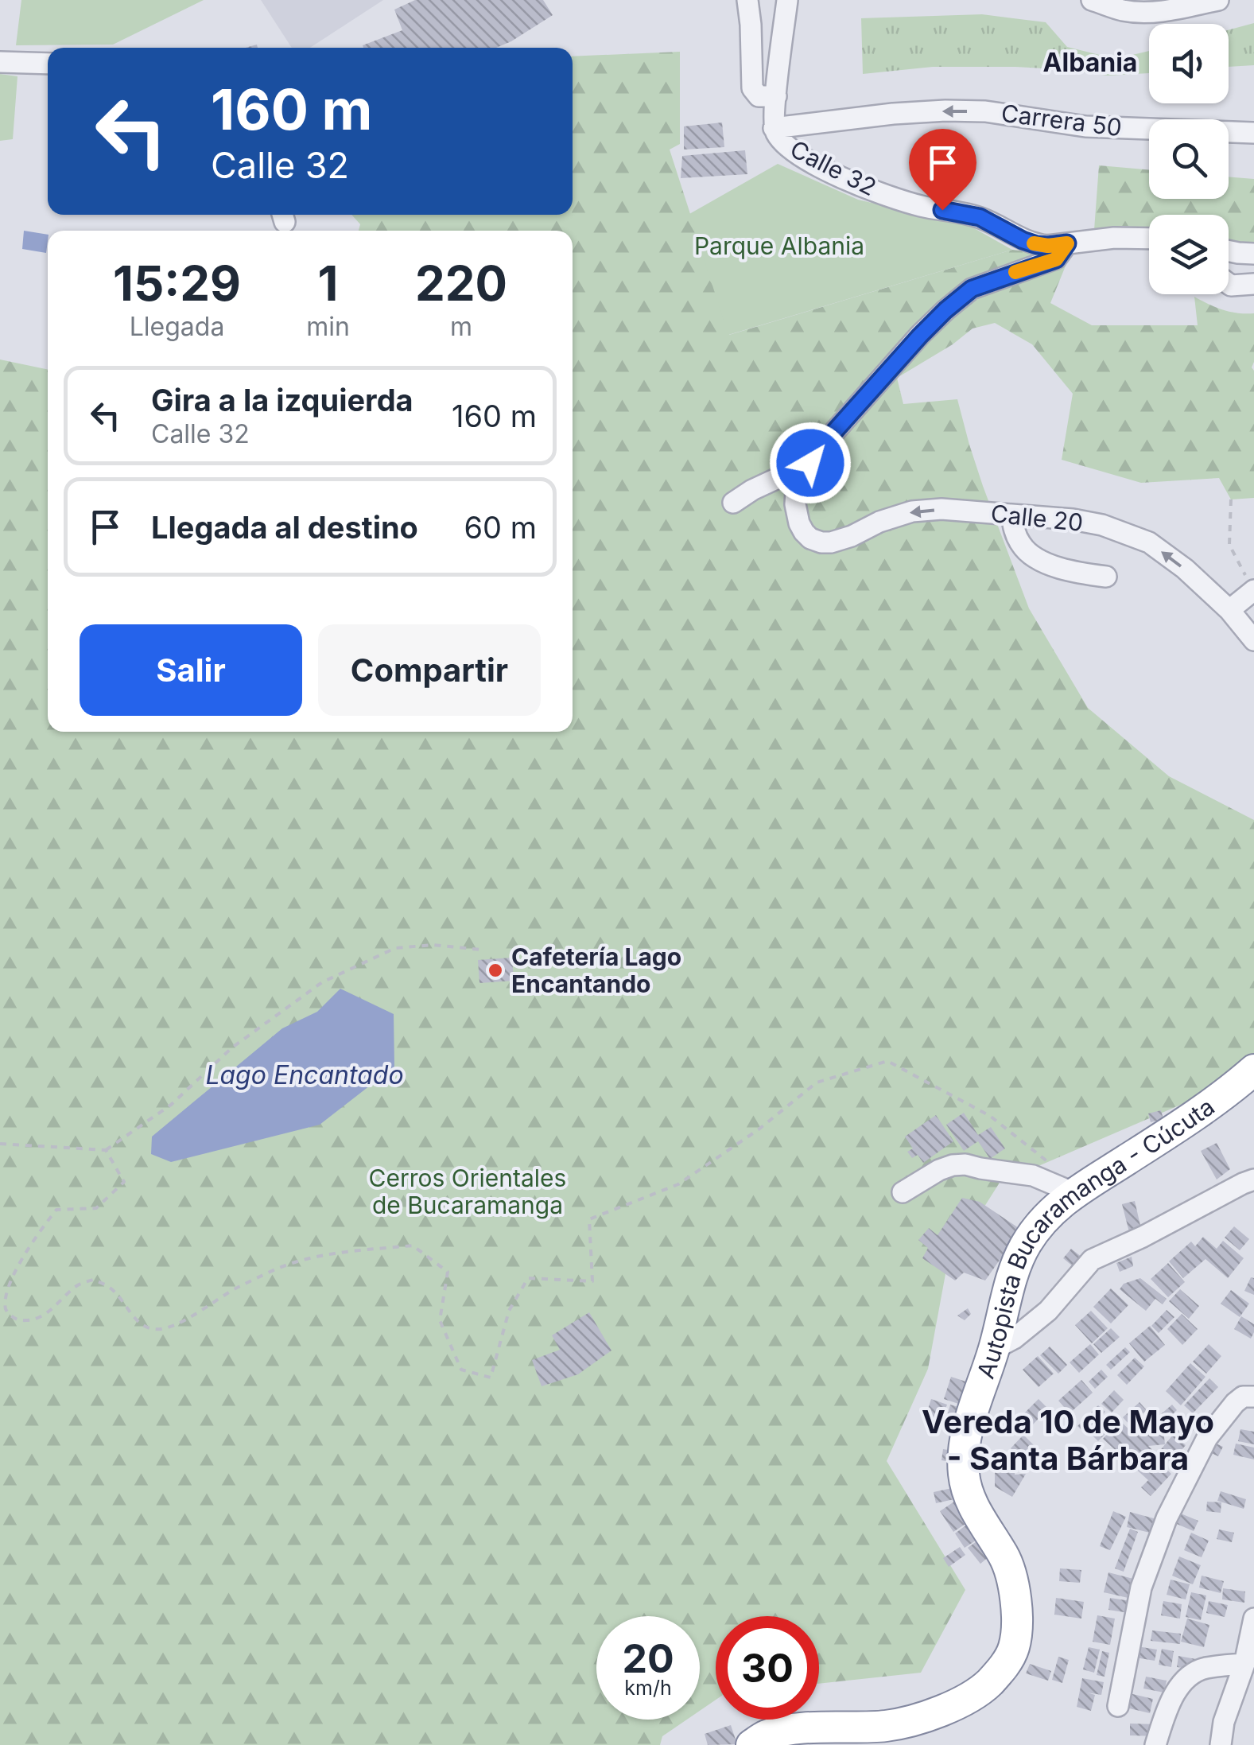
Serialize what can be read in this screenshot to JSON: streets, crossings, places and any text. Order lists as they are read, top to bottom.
{
  "streets": {
    "highway": ["Autopista Bucaramanga - Cúcuta"],
    "street": ["Carrera 50", "Calle 32", "Calle 20"]
  },
  "crossings": [
    ["Carrera 50", "Calle 32"]
  ],
  "one_way": ["Calle 20"],
  "districts": ["Albania", "Vereda 10 de Mayo - Santa Bárbara"],
  "water": ["Lago Encantado"],
  "parks": ["Parque Albania", "Cerros Orientales de Bucaramanga"],
  "places": ["Cafetería Lago Encantando"],
  "page": {
    "turn": ["160 m", "Calle 32"],
    "eta": [
      "15:29",
      "Llegada",
      "1",
      "min",
      "220",
      "m"
    ],
    "list": [
      {
        "name": "Gira a la izquierda",
        "note": "Calle 32",
        "value": "160 m"
      },
      {
        "name": "Llegada al destino",
        "value": "60 m"
      }
    ],
    "buttons": ["Salir", "Compartir"],
    "speed": "20 km/h",
    "limit": "30"
  }
}
